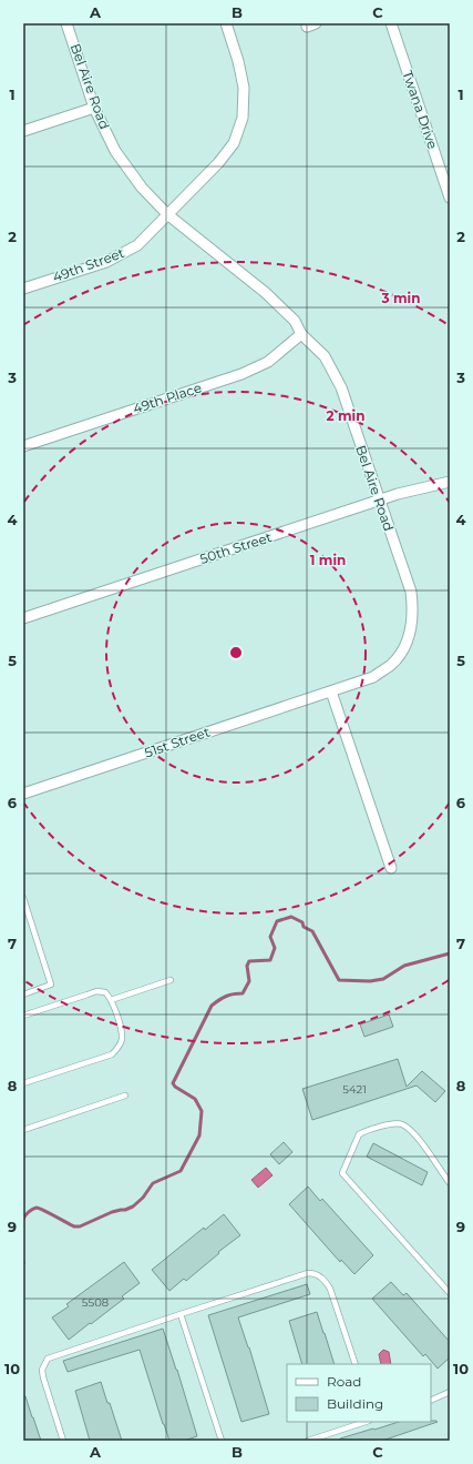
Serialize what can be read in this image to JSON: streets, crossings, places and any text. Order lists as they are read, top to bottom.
{
  "streets": {
    "street": [
      "Bel Aire Road",
      "Twana Drive",
      "49th Street",
      "49th Place",
      "50th Street",
      "51st Street"
    ]
  },
  "crossings": [
    ["Bel Aire Road", "49th Street"],
    ["Bel Aire Road", "49th Place"],
    ["Bel Aire Road", "50th Street"],
    ["Bel Aire Road", "51st Street"]
  ],
  "house_numbers": ["5421", "5508"],
  "legend": ["Road", "Building"],
  "grid": {
    "columns": ["A", "B", "C"],
    "rows": [
      "1",
      "2",
      "3",
      "4",
      "5",
      "6",
      "7",
      "8",
      "9",
      "10"
    ]
  },
  "rings": ["3 min", "2 min", "1 min"]
}
